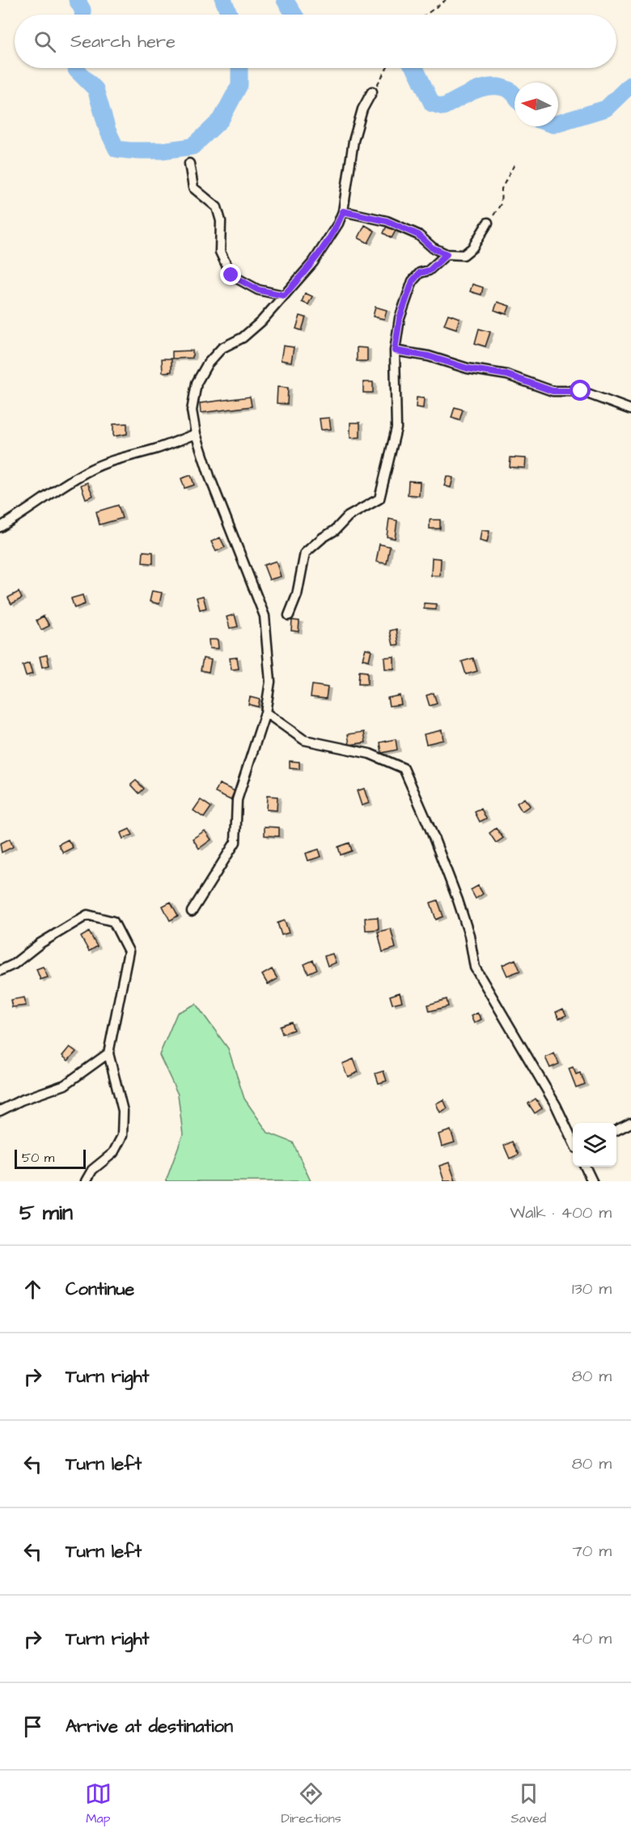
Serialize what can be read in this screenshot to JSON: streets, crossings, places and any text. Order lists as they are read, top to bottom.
{
  "scale_bar": "50 m",
  "north": "left",
  "page": {
    "search": "Search here",
    "scale": "50 m",
    "heading": ["5 min", "Walk · 400 m"],
    "list": [
      ["Continue", "130 m"],
      ["Turn right", "80 m"],
      ["Turn left", "80 m"],
      ["Turn left", "70 m"],
      ["Turn right", "40 m"],
      "Arrive at destination"
    ],
    "nav": ["Map", "Directions", "Saved"]
  }
}
